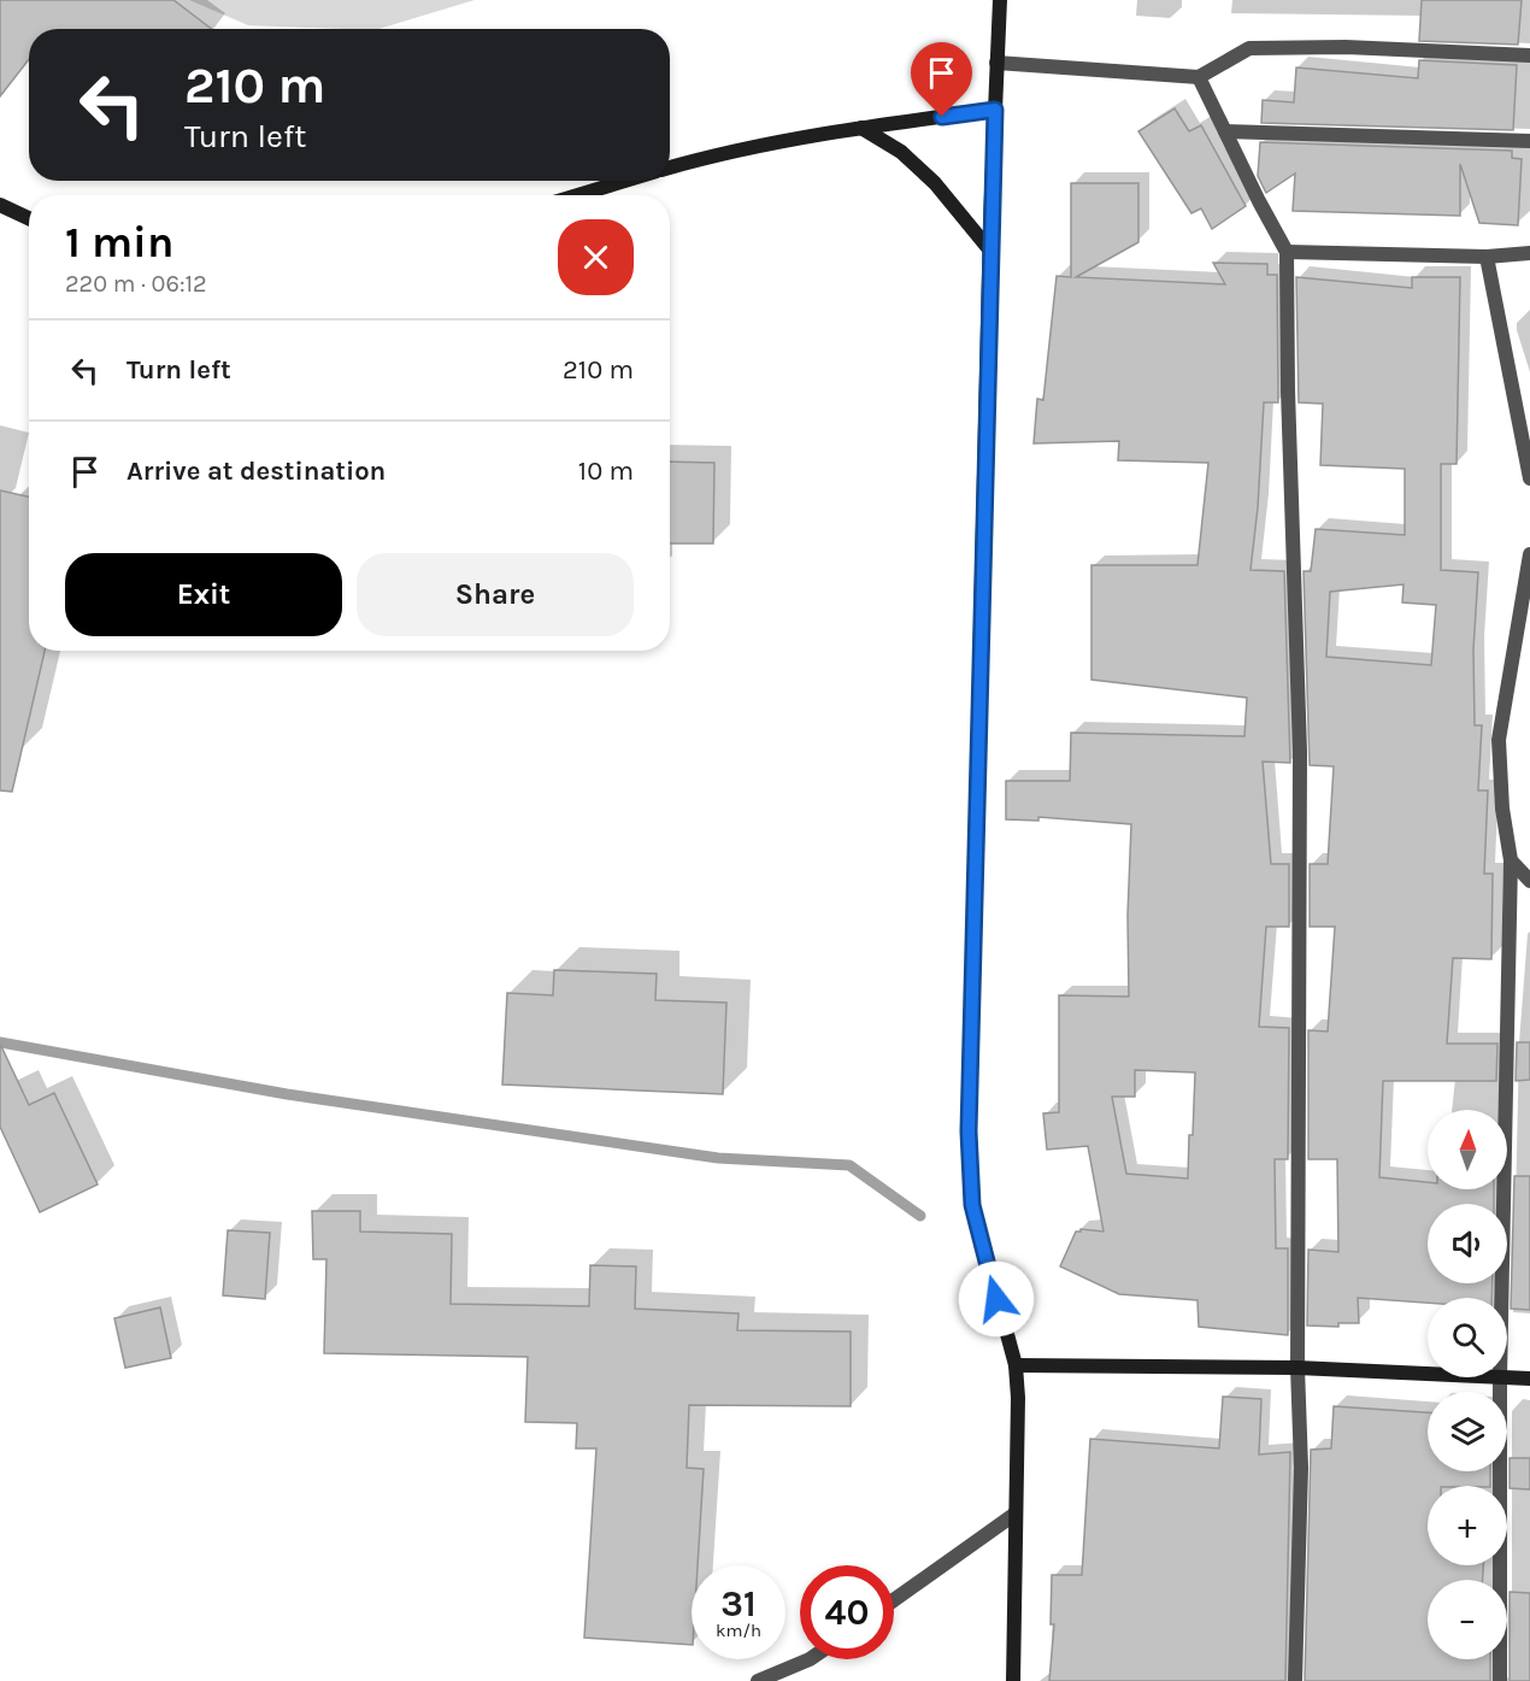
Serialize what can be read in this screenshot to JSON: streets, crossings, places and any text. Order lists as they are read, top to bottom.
{
  "north": "top",
  "page": {
    "turn": ["210 m", "Turn left"],
    "heading": ["1 min", "220 m · 06:12"],
    "list": [
      {
        "name": "Turn left",
        "value": "210 m"
      },
      {
        "name": "Arrive at destination",
        "value": "10 m"
      }
    ],
    "buttons": ["Exit", "Share"],
    "map_buttons": ["+", "−"],
    "speed": "31 km/h",
    "limit": "40"
  }
}
